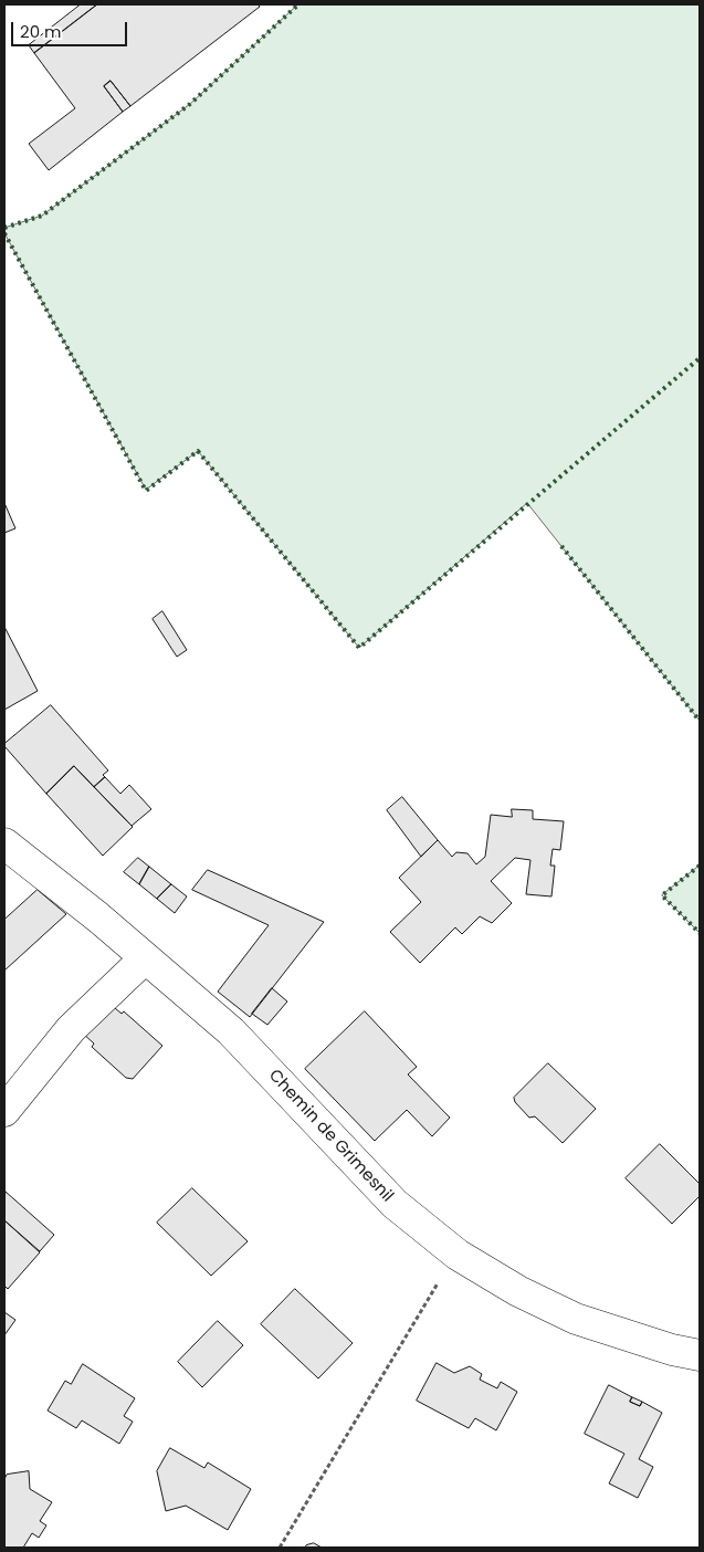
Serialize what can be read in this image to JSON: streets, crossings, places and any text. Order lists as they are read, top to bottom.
{
  "streets": {
    "street": ["Chemin de Grimesnil"]
  },
  "scale_bar": "20 m"
}
